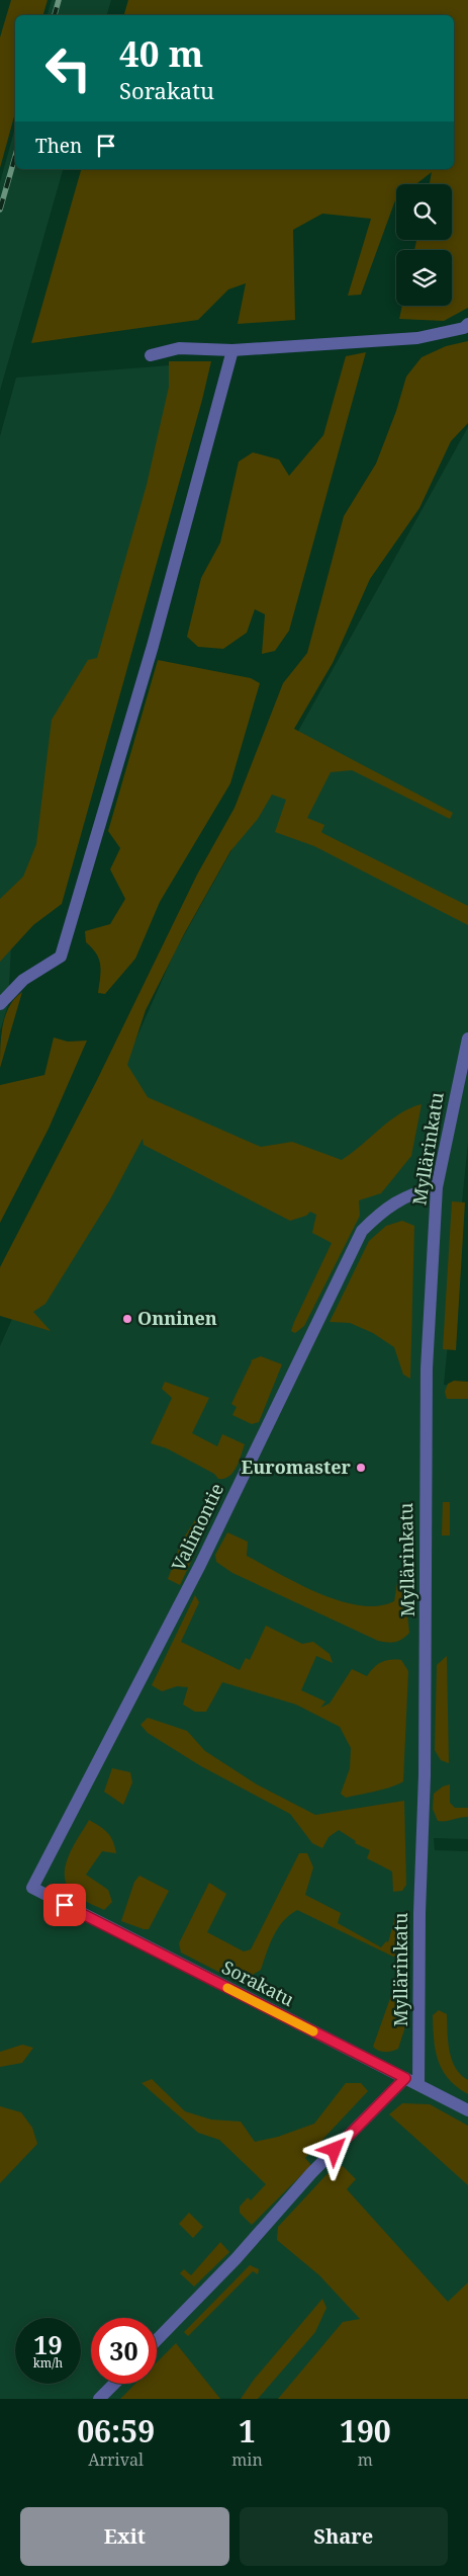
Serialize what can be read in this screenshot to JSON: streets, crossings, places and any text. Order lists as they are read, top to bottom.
{
  "streets": {
    "street": ["Myllärinkatu", "Valimontie", "Sorakatu"]
  },
  "crossings": [
    ["Myllärinkatu", "Valimontie"],
    ["Myllärinkatu", "Sorakatu"],
    ["Valimontie", "Sorakatu"]
  ],
  "places": ["Onninen", "Euromaster"],
  "page": {
    "turn": ["40 m", "Sorakatu"],
    "then": "Then",
    "speed": "19 km/h",
    "limit": "30",
    "eta": [
      "06:59",
      "Arrival",
      "1",
      "min",
      "190",
      "m"
    ],
    "buttons": ["Exit", "Share"]
  }
}
